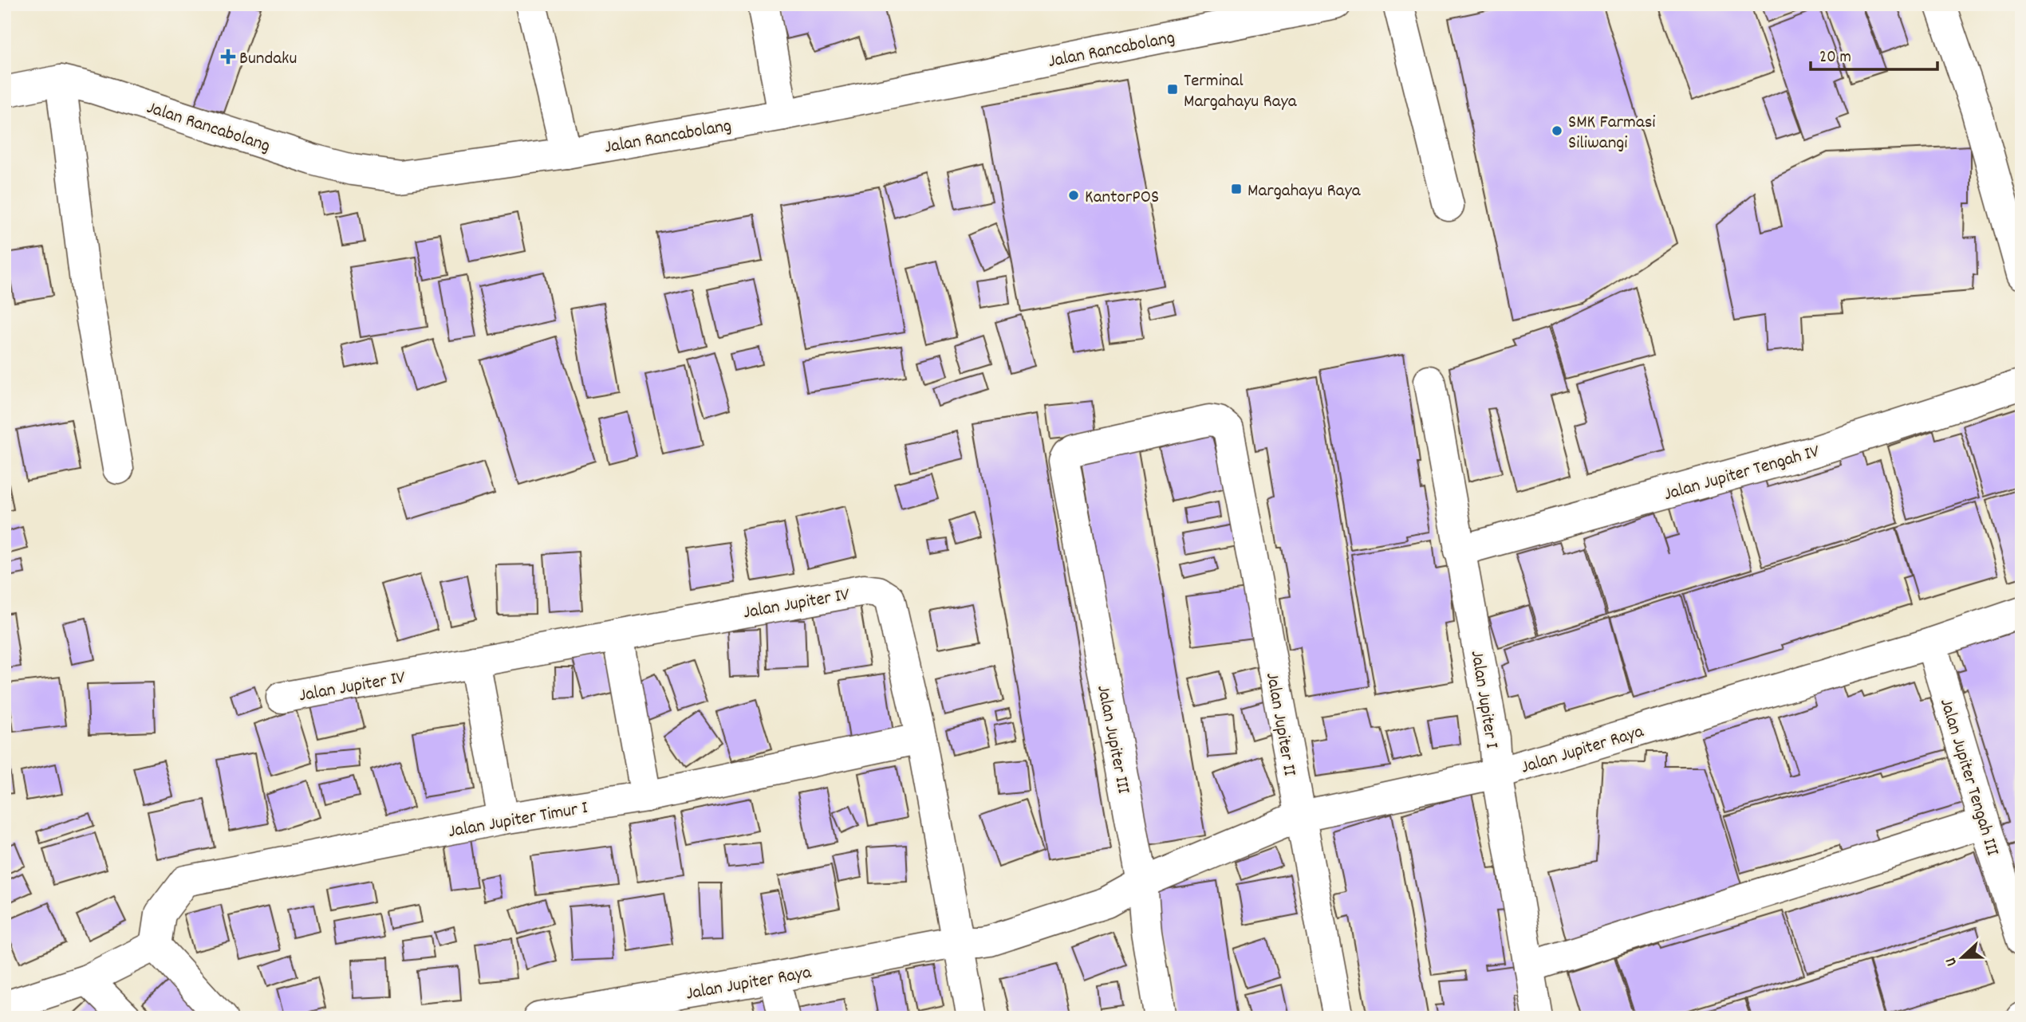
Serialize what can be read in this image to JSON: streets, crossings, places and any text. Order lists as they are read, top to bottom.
{
  "streets": {
    "street": [
      "Jalan Rancabolang",
      "Jalan Jupiter Tengah IV",
      "Jalan Jupiter IV",
      "Jalan Jupiter I",
      "Jalan Jupiter II",
      "Jalan Jupiter III",
      "Jalan Jupiter Raya",
      "Jalan Jupiter Tengah III",
      "Jalan Jupiter Timur I"
    ]
  },
  "crossings": [
    ["Jalan Jupiter Tengah IV", "Jalan Jupiter I"],
    ["Jalan Jupiter IV", "Jalan Jupiter Raya"],
    ["Jalan Jupiter IV", "Jalan Jupiter Timur I"],
    ["Jalan Jupiter I", "Jalan Jupiter Raya"],
    ["Jalan Jupiter II", "Jalan Jupiter III"],
    ["Jalan Jupiter II", "Jalan Jupiter Raya"],
    ["Jalan Jupiter III", "Jalan Jupiter Raya"],
    ["Jalan Jupiter Raya", "Jalan Jupiter Tengah III"]
  ],
  "places": {
    "health": ["Bundaku"],
    "transit": ["Terminal Margahayu Raya", "Margahayu Raya"],
    "other": ["SMK Farmasi Siliwangi", "KantorPOS"]
  },
  "scale_bar": "20 m",
  "north": "left"
}
